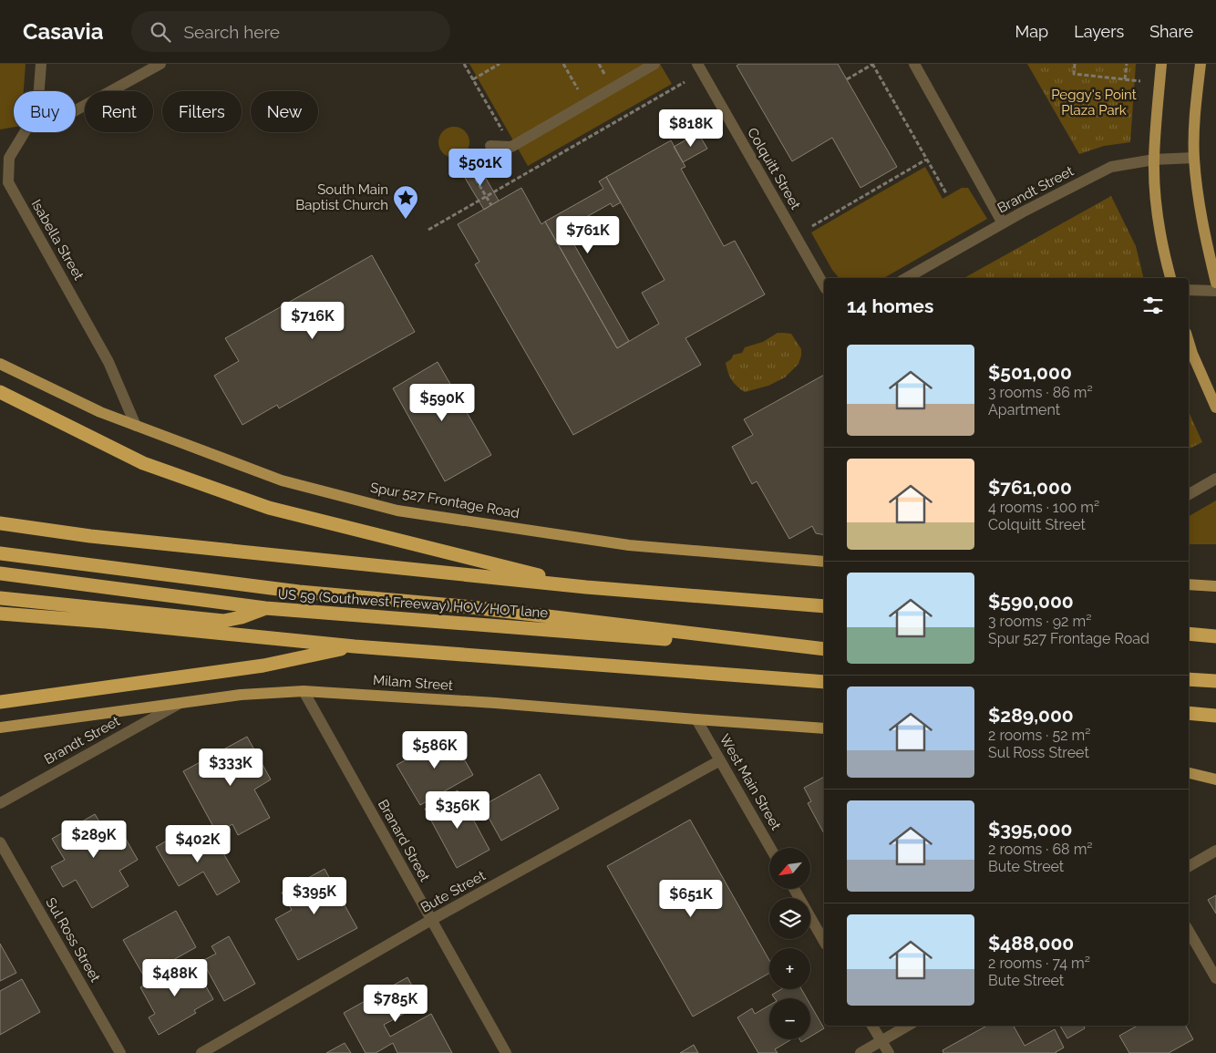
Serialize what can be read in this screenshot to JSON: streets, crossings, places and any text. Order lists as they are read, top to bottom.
{
  "streets": {
    "highway": ["US 59 (Southwest Freeway) HOV/HOT lane"],
    "main road": ["Spur 527 Frontage Road", "Milam Street"],
    "street": [
      "Colquitt Street",
      "Brandt Street",
      "Isabella Street",
      "West Main Street",
      "Branard Street",
      "Bute Street",
      "Sul Ross Street"
    ]
  },
  "crossings": [
    ["Brandt Street", "Milam Street"],
    ["Isabella Street", "Spur 527 Frontage Road"],
    ["Milam Street", "West Main Street"],
    ["Milam Street", "Branard Street"],
    ["West Main Street", "Bute Street"],
    ["Branard Street", "Bute Street"]
  ],
  "parks": ["Peggy's Point Plaza Park"],
  "places": {
    "place": ["South Main Baptist Church"]
  },
  "north": "bottom left",
  "page": {
    "header": "Casavia",
    "search": "Search here",
    "nav": ["Map", "Layers", "Share"],
    "chip": [
      "Buy",
      "Rent",
      "Filters",
      "New"
    ],
    "price": [
      "$818K",
      "$501K",
      "$761K",
      "$716K",
      "$590K",
      "$586K",
      "$333K",
      "$356K",
      "$289K",
      "$402K",
      "$395K",
      "$651K",
      "$488K",
      "$785K"
    ],
    "heading": "14 homes",
    "list": [
      {
        "name": "$501,000",
        "note": "3 rooms · 86 m² · Apartment"
      },
      {
        "name": "$761,000",
        "note": "4 rooms · 100 m² · Colquitt Street"
      },
      {
        "name": "$590,000",
        "note": "3 rooms · 92 m² · Spur 527 Frontage Road"
      },
      {
        "name": "$289,000",
        "note": "2 rooms · 52 m² · Sul Ross Street"
      },
      {
        "name": "$395,000",
        "note": "2 rooms · 68 m² · Bute Street"
      },
      {
        "name": "$488,000",
        "note": "2 rooms · 74 m² · Bute Street"
      }
    ],
    "map_buttons": ["+", "−"]
  }
}
